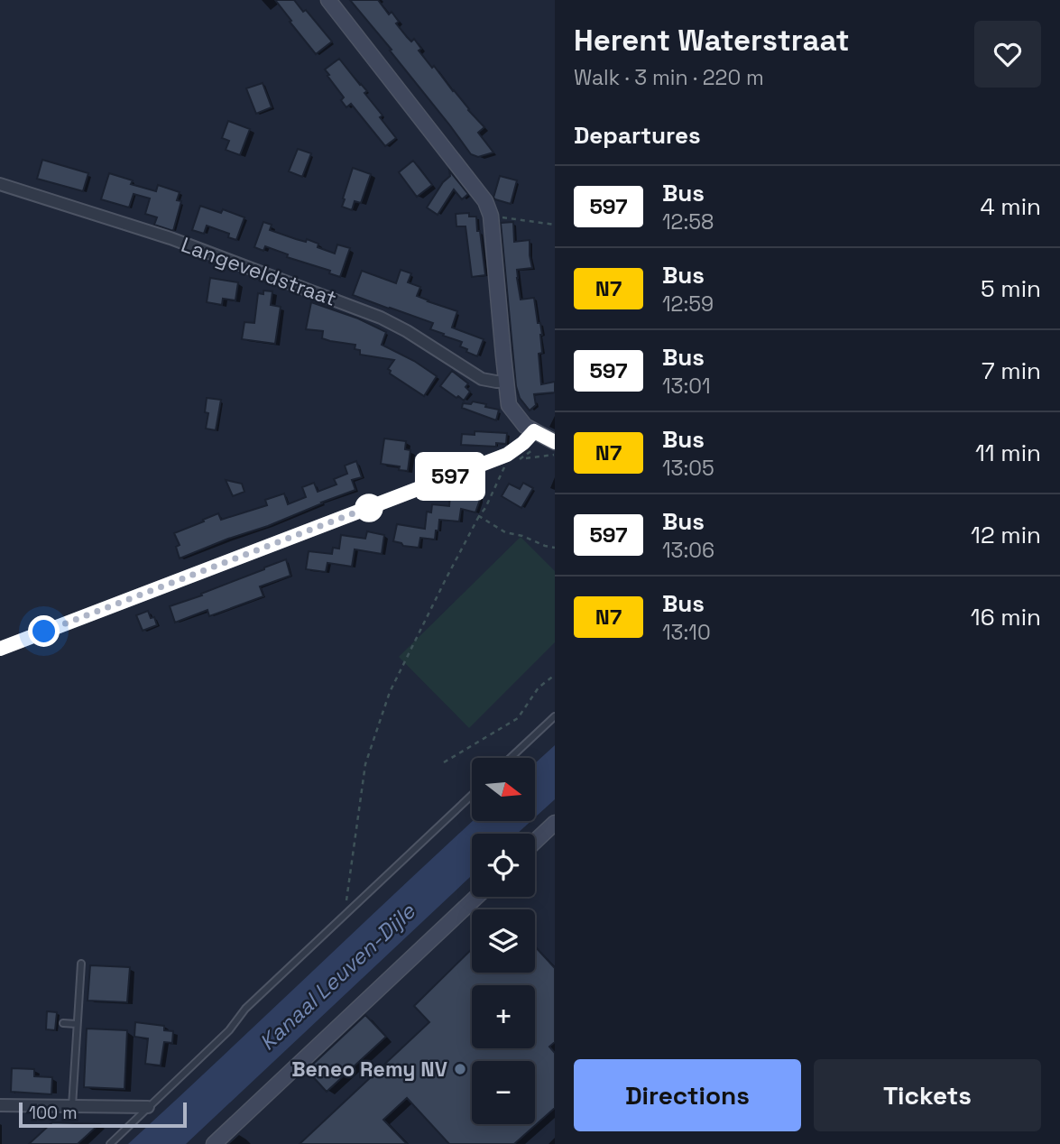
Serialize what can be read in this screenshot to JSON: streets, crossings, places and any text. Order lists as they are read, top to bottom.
{
  "streets": {
    "street": ["Langeveldstraat"]
  },
  "water": ["Kanaal Leuven-Dijle"],
  "places": ["Beneo Remy NV"],
  "lines": ["bus line 597"],
  "scale_bar": "100 m",
  "north": "right",
  "page": {
    "on_map": "597",
    "heading": [
      ["Herent Waterstraat", "Walk · 3 min · 220 m"],
      "Departures"
    ],
    "list": [
      {
        "mark": "597",
        "name": "Bus",
        "note": "12:58",
        "value": "4 min"
      },
      {
        "mark": "N7",
        "name": "Bus",
        "note": "12:59",
        "value": "5 min"
      },
      {
        "mark": "597",
        "name": "Bus",
        "note": "13:01",
        "value": "7 min"
      },
      {
        "mark": "N7",
        "name": "Bus",
        "note": "13:05",
        "value": "11 min"
      },
      {
        "mark": "597",
        "name": "Bus",
        "note": "13:06",
        "value": "12 min"
      },
      {
        "mark": "N7",
        "name": "Bus",
        "note": "13:10",
        "value": "16 min"
      }
    ],
    "map_buttons": ["+", "−"],
    "buttons": ["Directions", "Tickets"],
    "scale": "100 m"
  }
}
